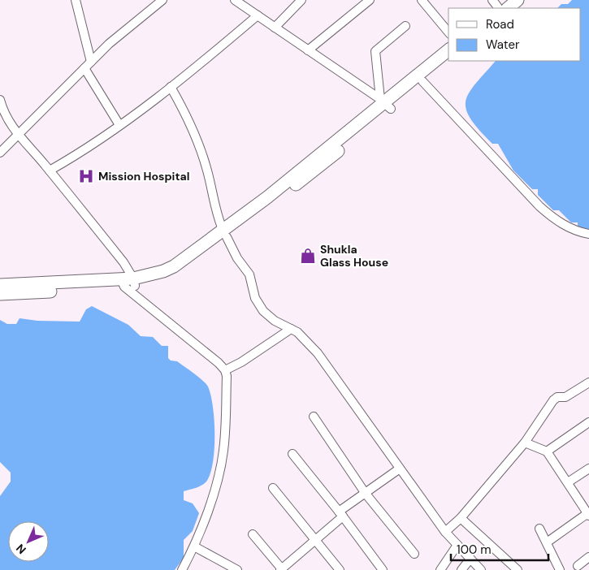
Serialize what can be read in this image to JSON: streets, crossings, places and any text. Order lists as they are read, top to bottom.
{
  "places": {
    "hospital": ["Mission Hospital"],
    "shop": ["Shukla Glass House"]
  },
  "legend": ["Road", "Water"],
  "scale_bar": "100 m",
  "north": "bottom left"
}
